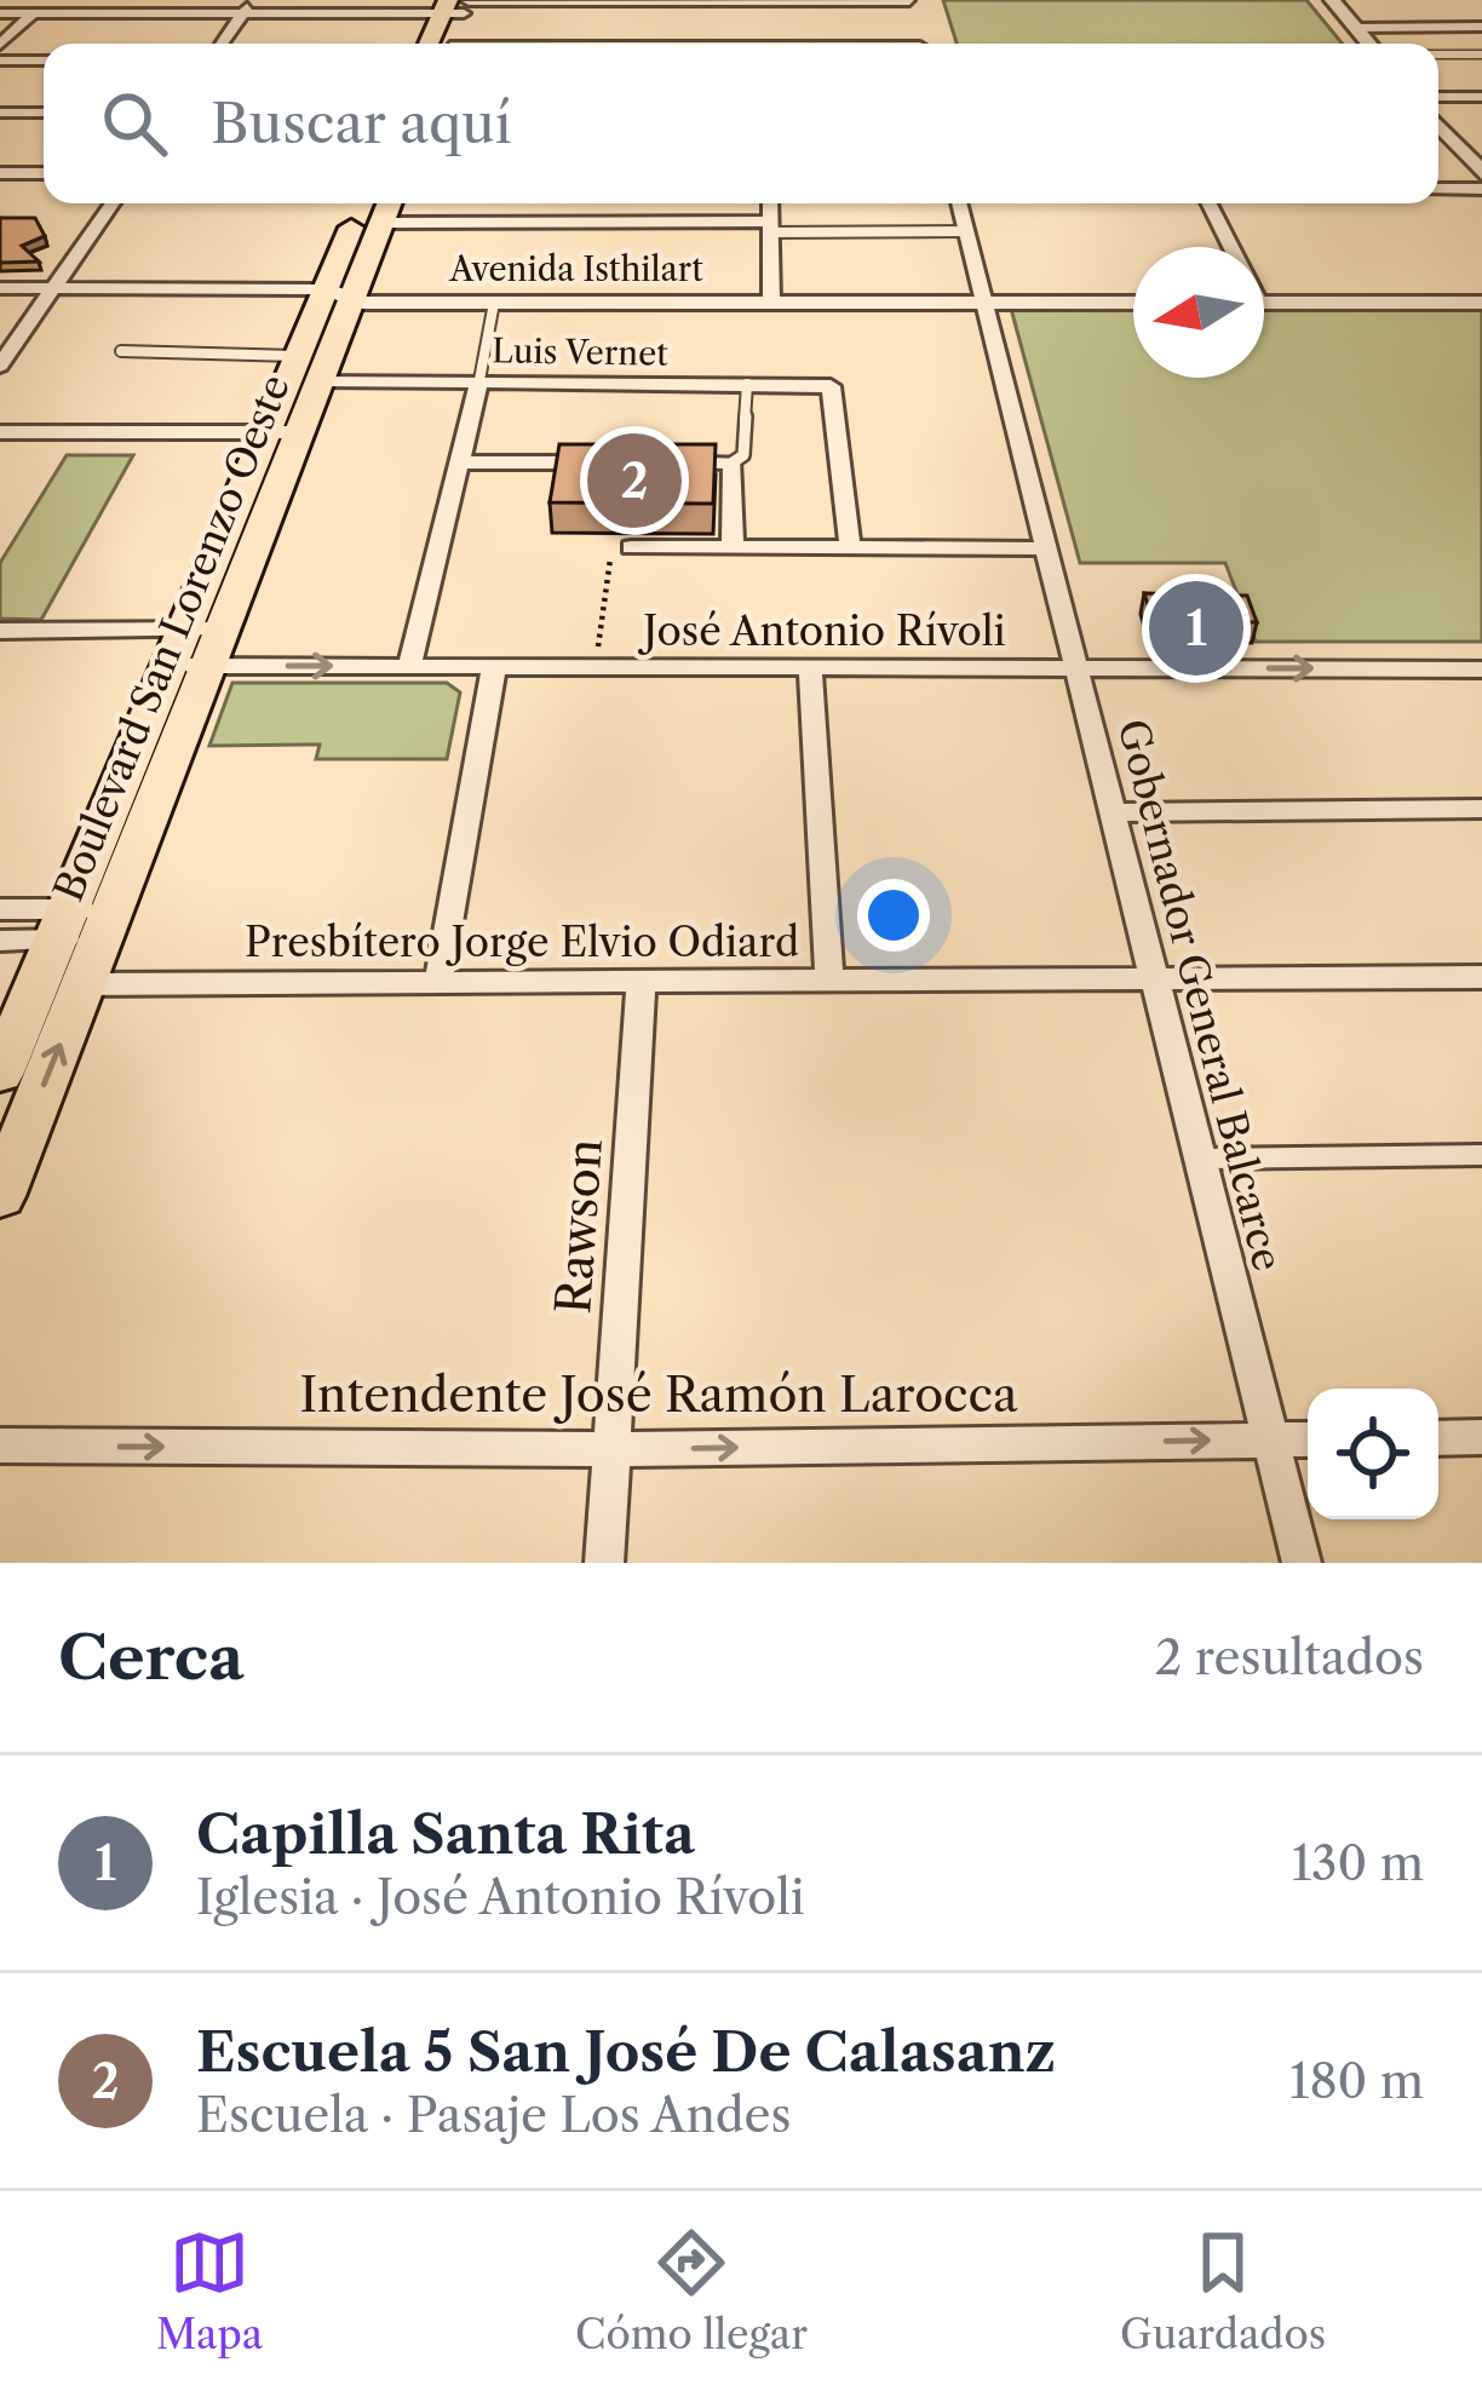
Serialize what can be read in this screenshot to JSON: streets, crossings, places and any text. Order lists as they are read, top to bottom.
{
  "streets": {
    "main road": ["Boulevard San Lorenzo Oeste"],
    "street": [
      "Avenida Isthilart",
      "Luis Vernet",
      "José Antonio Rívoli",
      "Presbítero Jorge Elvio Odiard",
      "Gobernador General Balcarce",
      "Rawson",
      "Intendente José Ramón Larocca"
    ]
  },
  "crossings": [
    ["Avenida Isthilart", "Boulevard San Lorenzo Oeste"],
    ["Avenida Isthilart", "Gobernador General Balcarce"],
    ["Luis Vernet", "Boulevard San Lorenzo Oeste"],
    ["José Antonio Rívoli", "Boulevard San Lorenzo Oeste"],
    ["José Antonio Rívoli", "Gobernador General Balcarce"],
    ["Boulevard San Lorenzo Oeste", "Presbítero Jorge Elvio Odiard"],
    ["Presbítero Jorge Elvio Odiard", "Gobernador General Balcarce"],
    ["Presbítero Jorge Elvio Odiard", "Rawson"],
    ["Gobernador General Balcarce", "Intendente José Ramón Larocca"],
    ["Rawson", "Intendente José Ramón Larocca"]
  ],
  "one_way": ["Intendente José Ramón Larocca"],
  "north": "left",
  "page": {
    "search": "Buscar aquí",
    "pins": ["2", "1"],
    "heading": ["Cerca", "2 resultados"],
    "list": [
      {
        "mark": "1",
        "name": "Capilla Santa Rita",
        "note": "Iglesia · José Antonio Rívoli",
        "value": "130 m"
      },
      {
        "mark": "2",
        "name": "Escuela 5 San José De Calasanz",
        "note": "Escuela · Pasaje Los Andes",
        "value": "180 m"
      }
    ],
    "nav": ["Mapa", "Cómo llegar", "Guardados"]
  }
}
